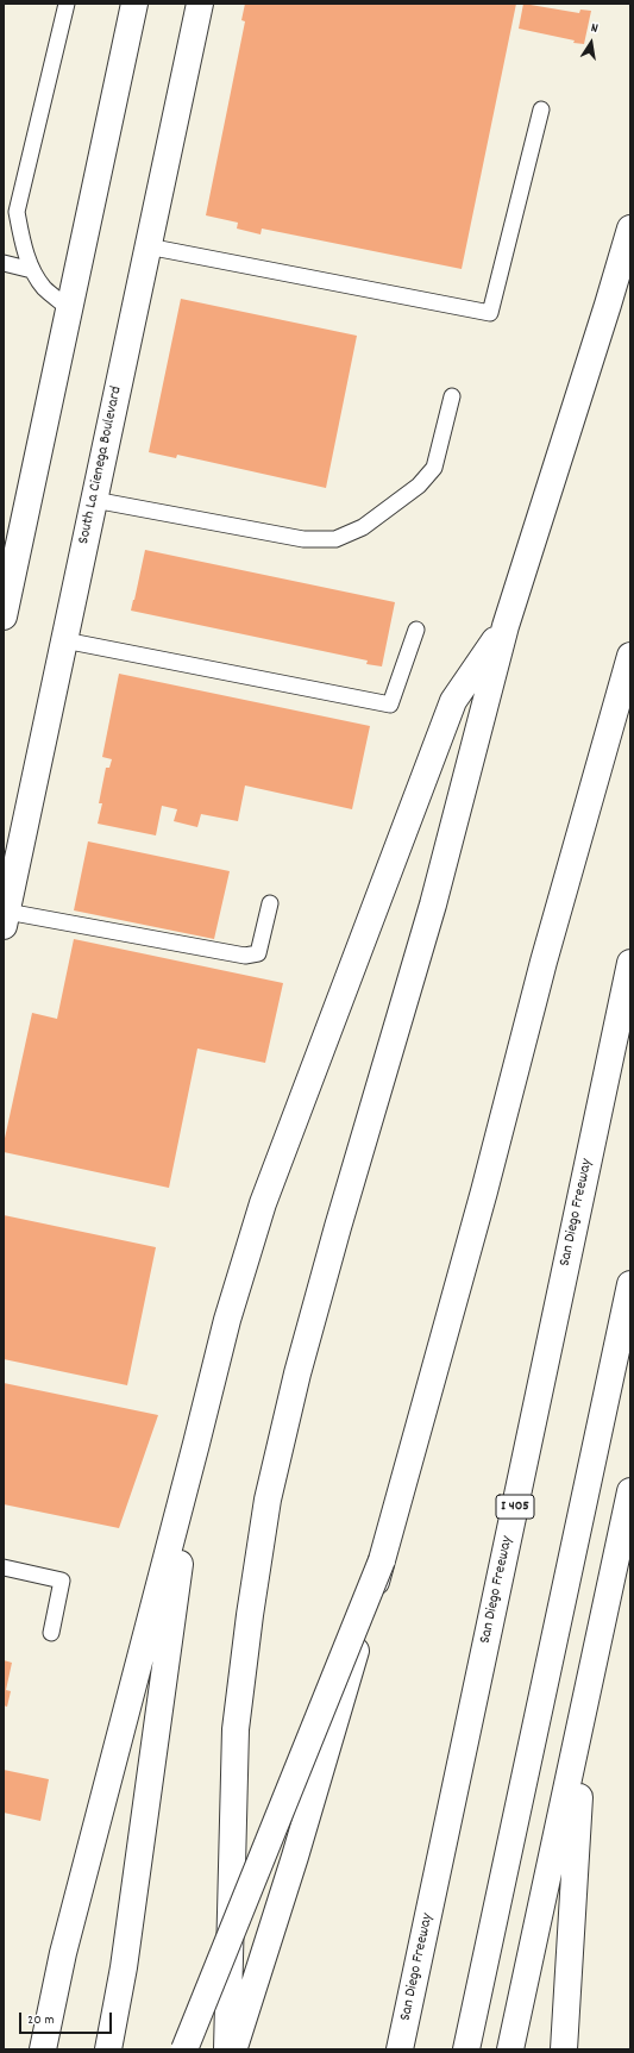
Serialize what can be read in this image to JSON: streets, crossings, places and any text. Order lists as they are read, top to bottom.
{
  "streets": {
    "main road": ["South La Cienega Boulevard", "San Diego Freeway", "I 405"]
  },
  "scale_bar": "20 m",
  "north": "top"
}
